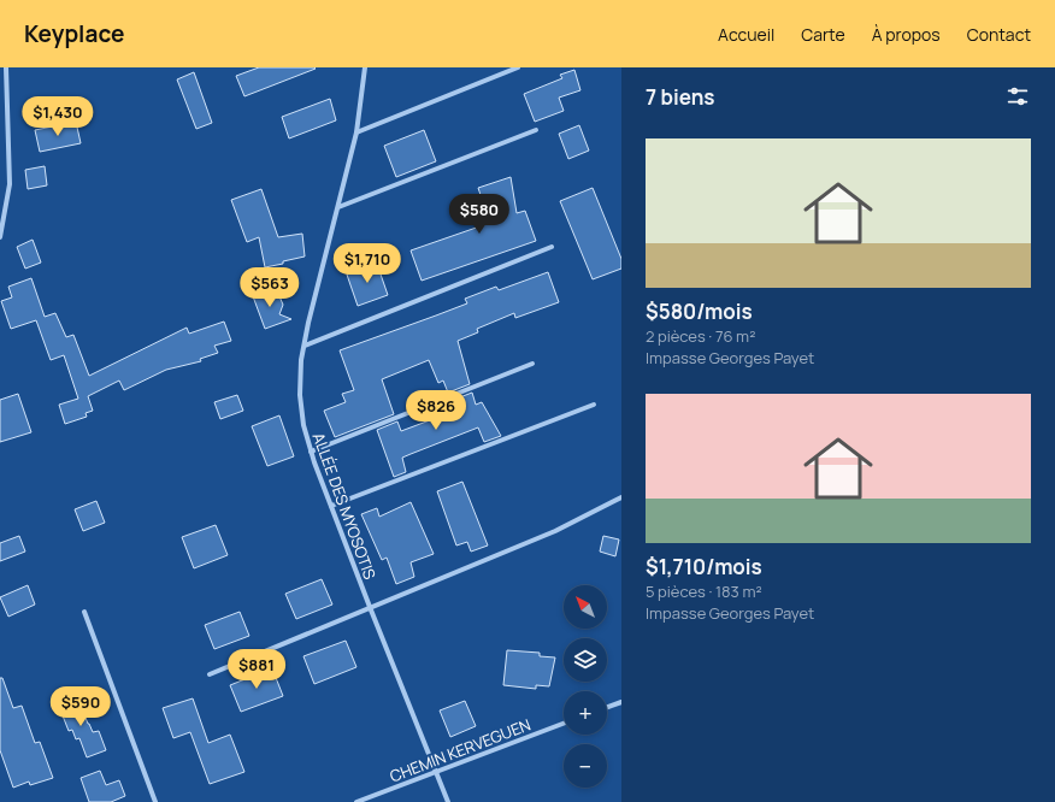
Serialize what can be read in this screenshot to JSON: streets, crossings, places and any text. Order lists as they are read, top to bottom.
{
  "streets": {
    "street": ["ALLÉE DES MYOSOTIS", "CHEMIN KERVEGUEN"]
  },
  "crossings": [
    ["ALLÉE DES MYOSOTIS", "CHEMIN KERVEGUEN"]
  ],
  "north": "top left",
  "page": {
    "header": "Keyplace",
    "nav": [
      "Accueil",
      "Carte",
      "À propos",
      "Contact"
    ],
    "heading": "7 biens",
    "price": [
      "$1,430",
      "$580",
      "$1,710",
      "$563",
      "$826",
      "$881",
      "$590"
    ],
    "list": [
      {
        "name": "$580/mois",
        "note": "2 pièces · 76 m² · Impasse Georges Payet"
      },
      {
        "name": "$1,710/mois",
        "note": "5 pièces · 183 m² · Impasse Georges Payet"
      }
    ],
    "map_buttons": ["+", "−"]
  }
}
